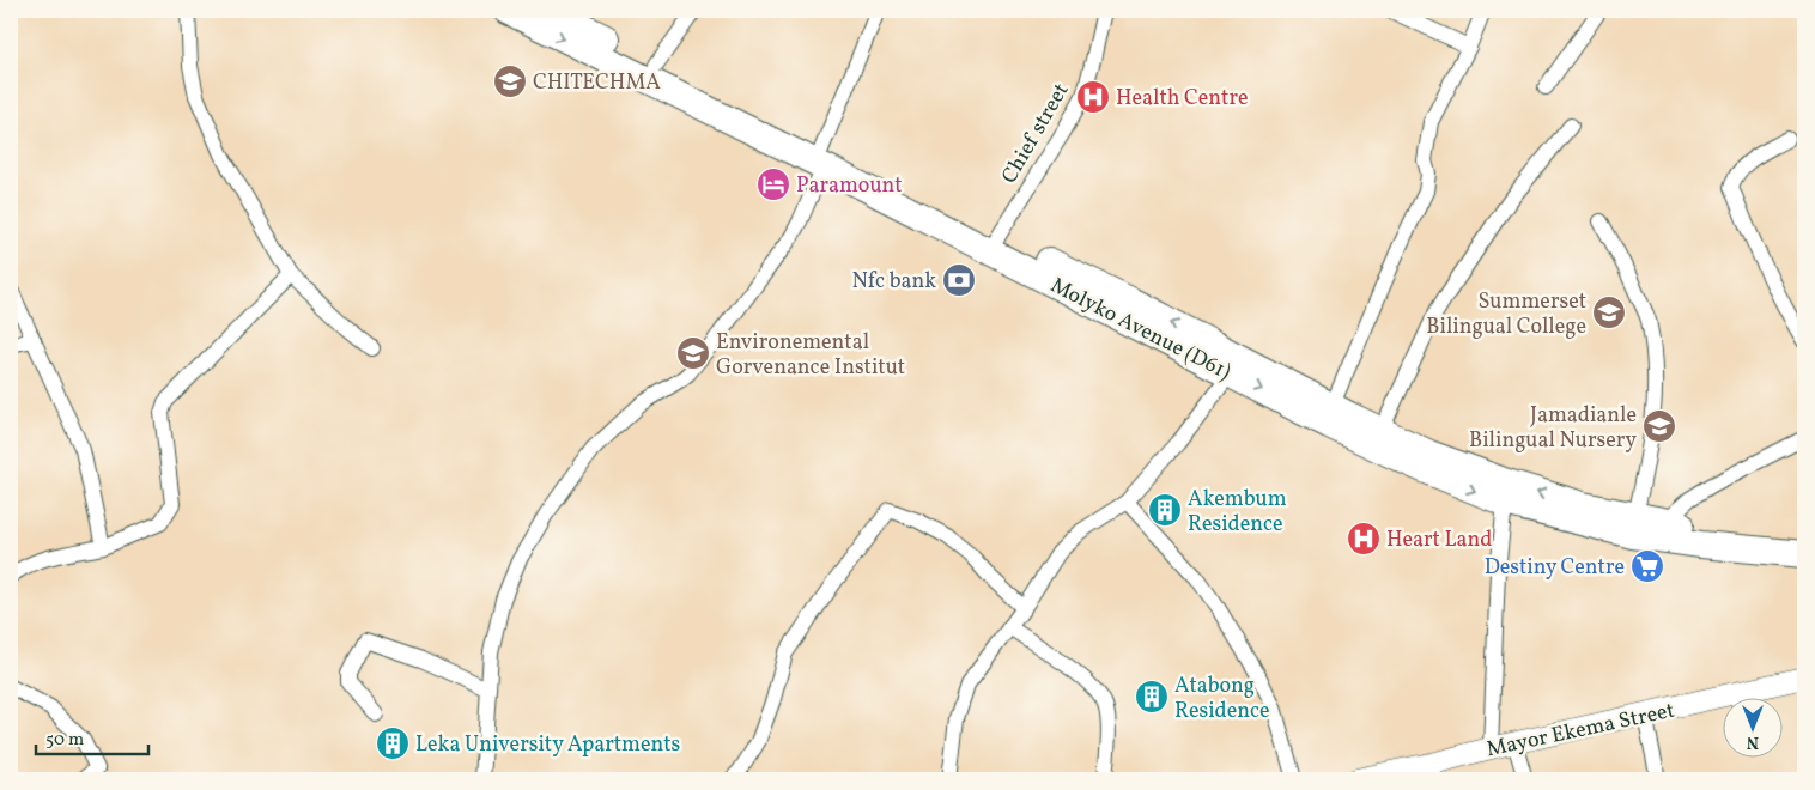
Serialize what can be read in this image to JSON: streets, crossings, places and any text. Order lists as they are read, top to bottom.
{
  "streets": {
    "highway": ["Molyko Avenue (D61)"],
    "street": ["Chief street", "Mayor Ekema Street"]
  },
  "crossings": [
    ["Chief street", "Molyko Avenue (D61)"]
  ],
  "places": {
    "school or university": [
      "CHITECHMA",
      "Summerset Bilingual College",
      "Environemental Gorvenance Institut",
      "Jamadianle Bilingual Nursery"
    ],
    "hospital": ["Health Centre", "Heart Land"],
    "hotel": ["Paramount"],
    "bank": ["Nfc bank"],
    "building": ["Akembum Residence", "Atabong Residence", "Leka University Apartments"],
    "supermarket": ["Destiny Centre"]
  },
  "scale_bar": "50 m",
  "north": "bottom"
}
